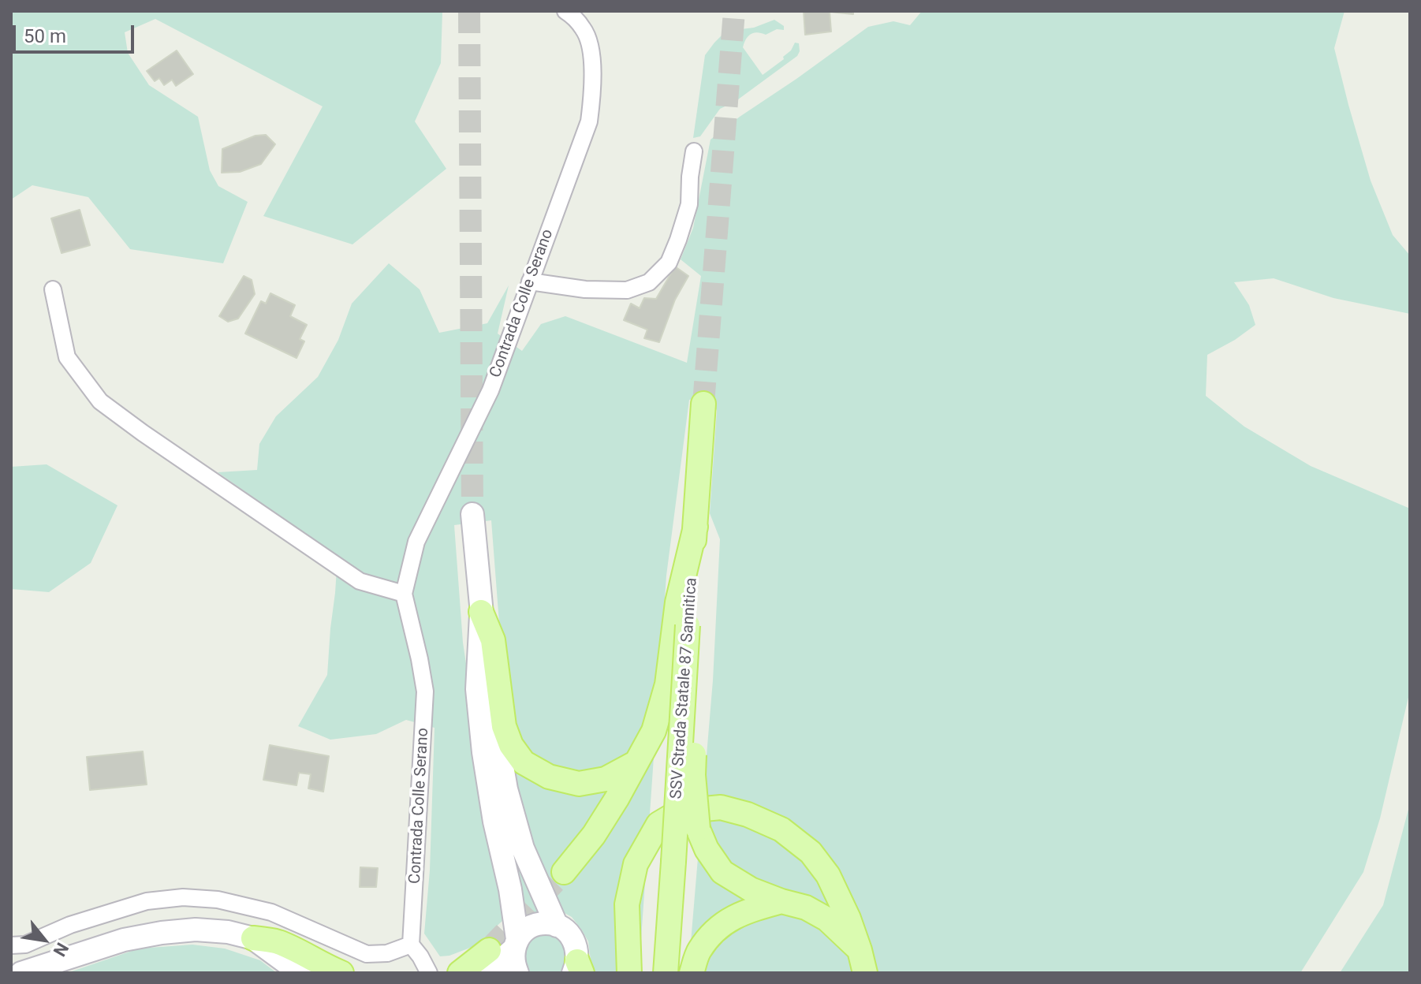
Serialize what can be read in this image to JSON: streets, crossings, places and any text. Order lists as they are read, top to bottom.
{
  "streets": {
    "main road": ["SSV Strada Statale 87 Sannitica"],
    "street": ["Contrada Colle Serano"]
  },
  "scale_bar": "50 m",
  "north": "bottom right"
}
